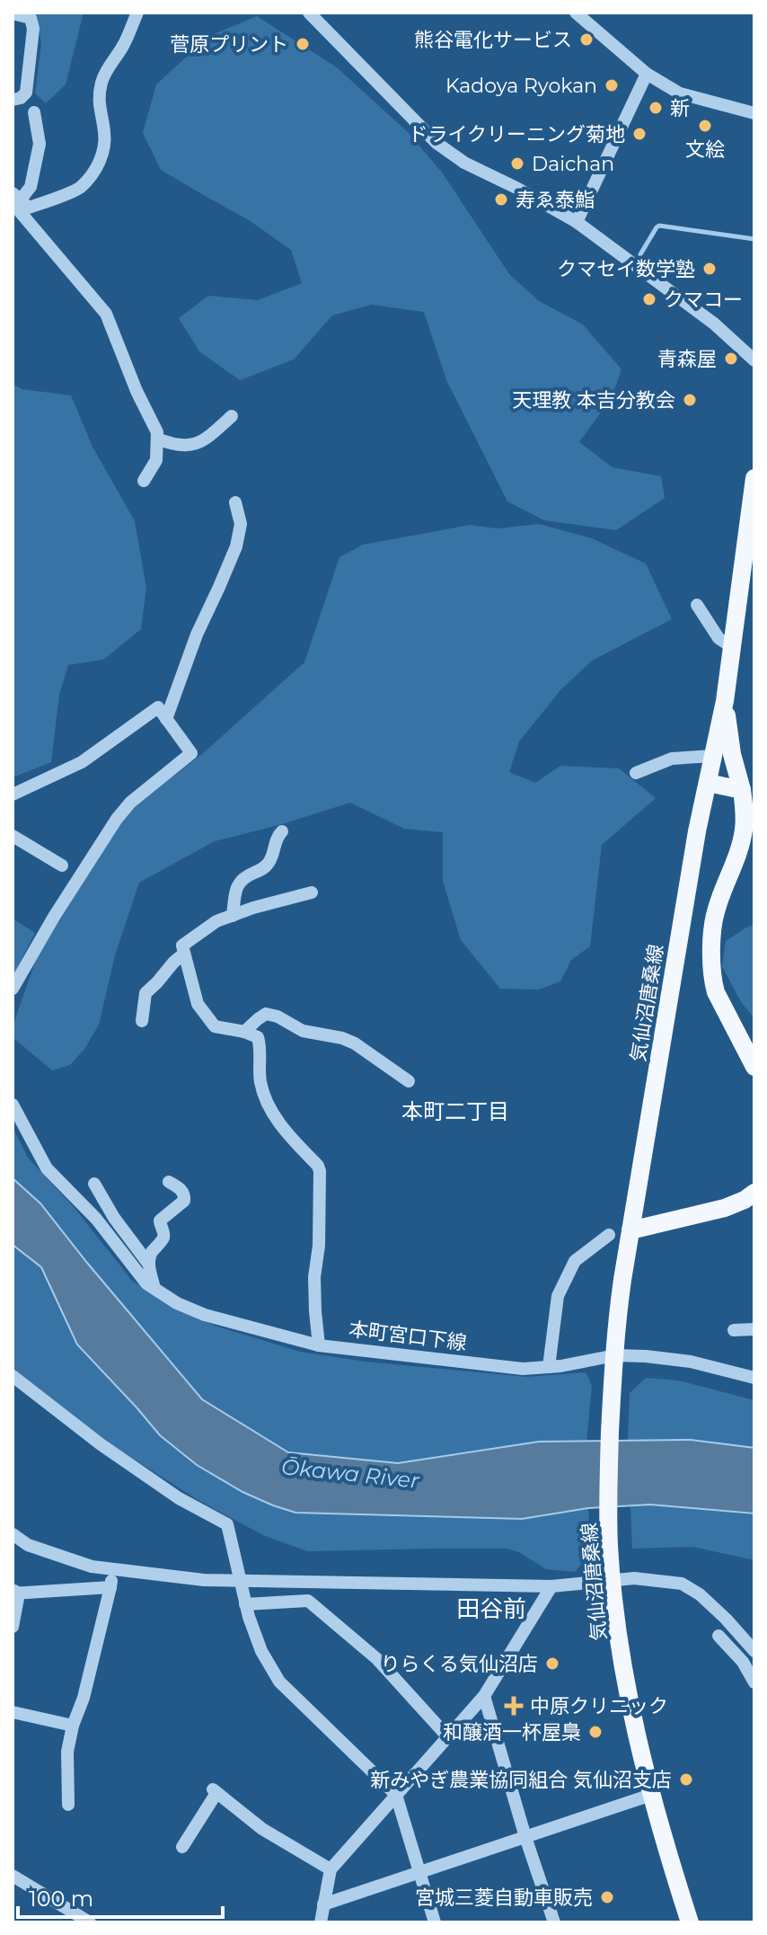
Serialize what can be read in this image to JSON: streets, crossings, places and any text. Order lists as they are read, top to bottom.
{
  "streets": {
    "main road": ["気仙沼唐桑線"],
    "street": ["本町宮口下線"]
  },
  "crossings": [
    ["気仙沼唐桑線", "本町宮口下線"]
  ],
  "districts": ["本町二丁目", "田谷前"],
  "water": ["Ōkawa River"],
  "places": {
    "other": [
      "熊谷電化サービス",
      "菅原プリント",
      "Kadoya Ryokan",
      "新",
      "文絵",
      "ドライクリーニング菊地",
      "Daichan",
      "寿ゑ泰鮨",
      "クマセイ数学塾",
      "クマコー",
      "青森屋",
      "天理教 本吉分教会",
      "りらくる気仙沼店",
      "和醸酒一杯屋梟",
      "新みやぎ農業協同組合 気仙沼支店",
      "宮城三菱自動車販売"
    ],
    "health": ["中原クリニック"]
  },
  "scale_bar": "100 m"
}
